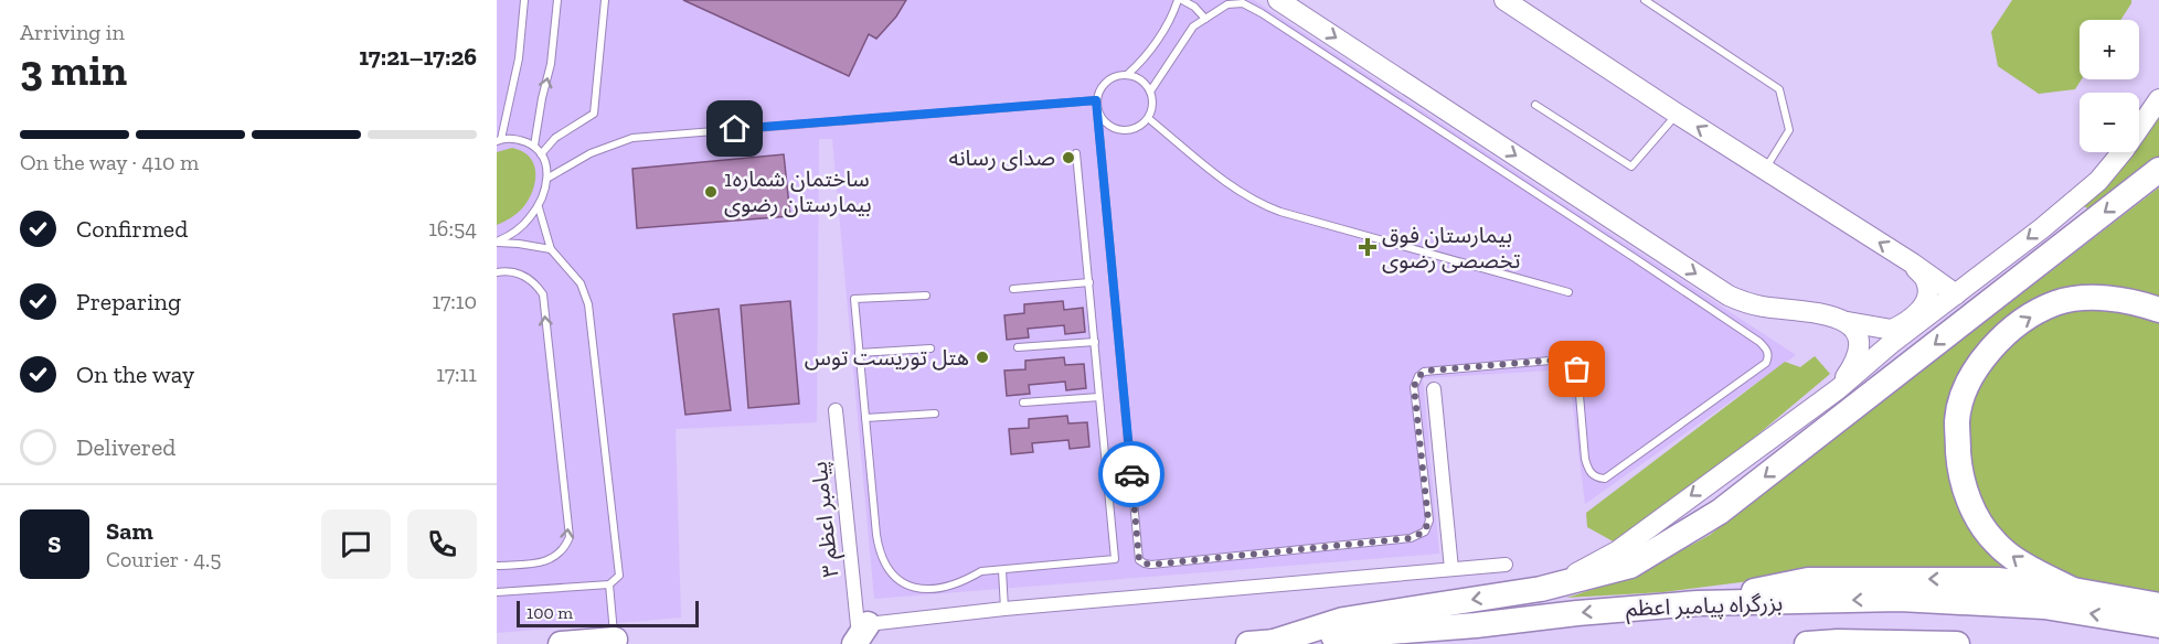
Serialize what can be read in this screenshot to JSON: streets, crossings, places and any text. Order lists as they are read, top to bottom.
{
  "streets": {
    "highway": ["بزرگراه پیامبر اعظم"],
    "street": ["پیامبر اعظم ۳"]
  },
  "places": {
    "other": ["صدای رسانه", "ساختمان شماره1 بیمارستان رضوی", "هتل توریست توس"],
    "health": ["بیمارستان فوق تخصصی رضوی"]
  },
  "scale_bar": "100 m",
  "page": {
    "heading": ["3 min", "Arriving in", "17:21–17:26"],
    "panel": ["Sam", "Courier · 4.5"],
    "map_buttons": ["+", "−"],
    "bar": "On the way · 410 m",
    "list": [
      ["Confirmed", "16:54"],
      ["Preparing", "17:10"],
      ["On the way", "17:11"],
      "Delivered"
    ],
    "round": "S",
    "scale": "100 m"
  }
}
